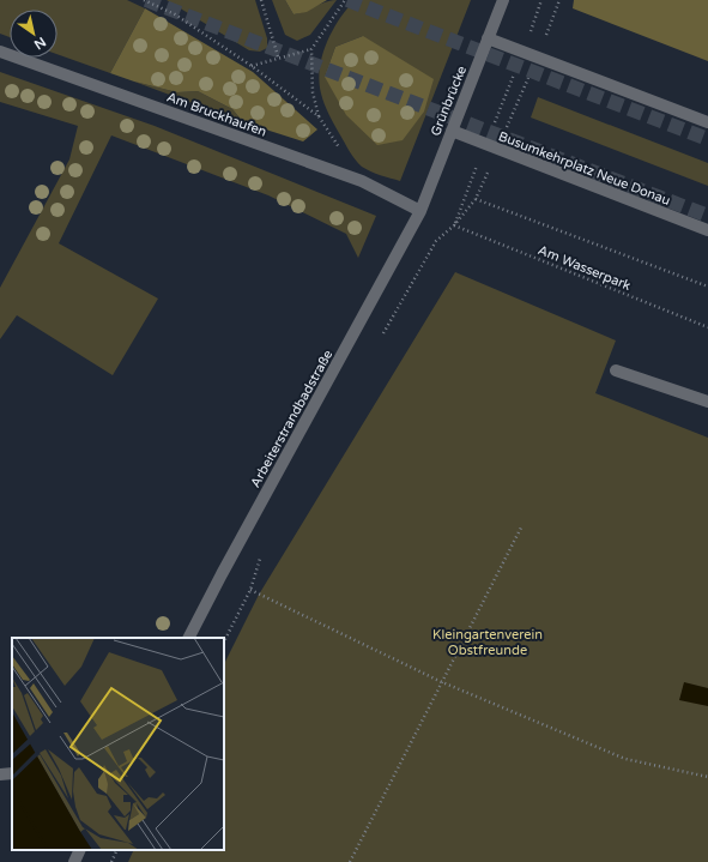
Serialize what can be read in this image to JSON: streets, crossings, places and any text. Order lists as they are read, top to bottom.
{
  "streets": {
    "street": [
      "Grünbrücke",
      "Am Bruckhaufen",
      "Busumkehrplatz Neue Donau",
      "Arbeiterstrandbadstraße"
    ],
    "path": ["Am Wasserpark"]
  },
  "crossings": [
    ["Grünbrücke", "Am Bruckhaufen"],
    ["Grünbrücke", "Busumkehrplatz Neue Donau"],
    ["Grünbrücke", "Arbeiterstrandbadstraße"],
    ["Am Bruckhaufen", "Arbeiterstrandbadstraße"]
  ],
  "parks": ["Kleingartenverein Obstfreunde"],
  "north": "bottom right"
}
